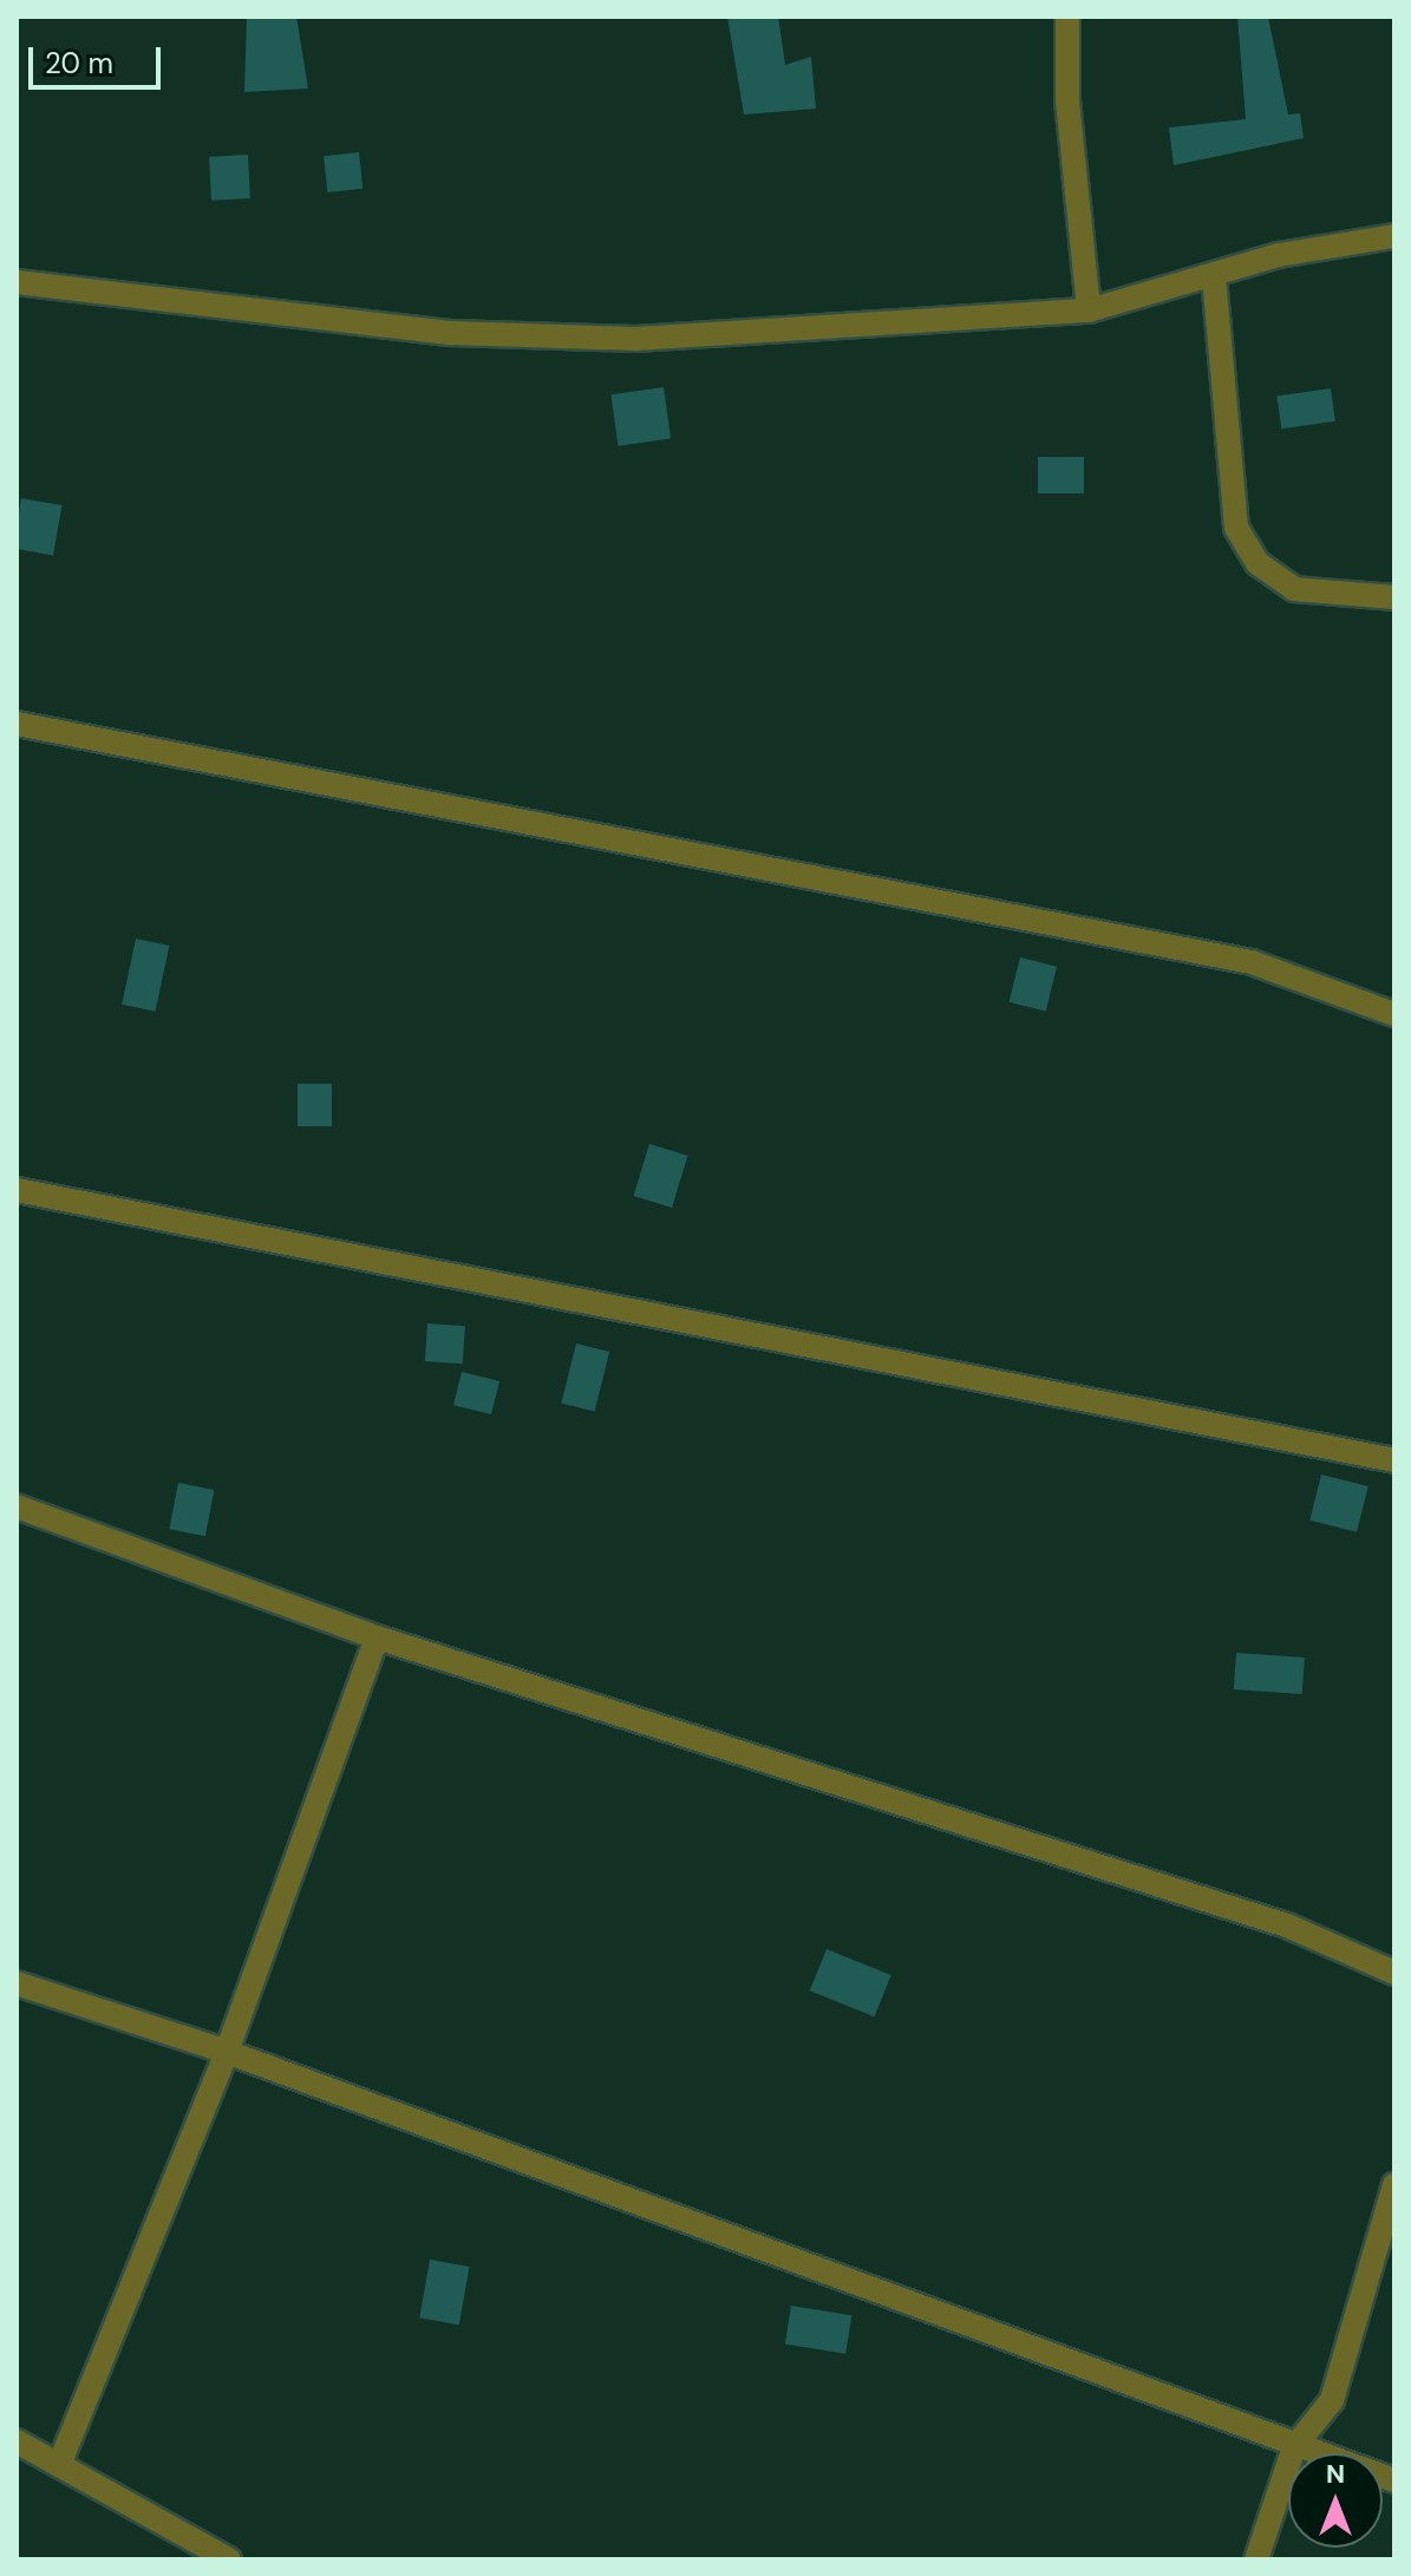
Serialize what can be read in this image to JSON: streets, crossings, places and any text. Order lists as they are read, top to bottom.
{
  "scale_bar": "20 m",
  "north": "top"
}
